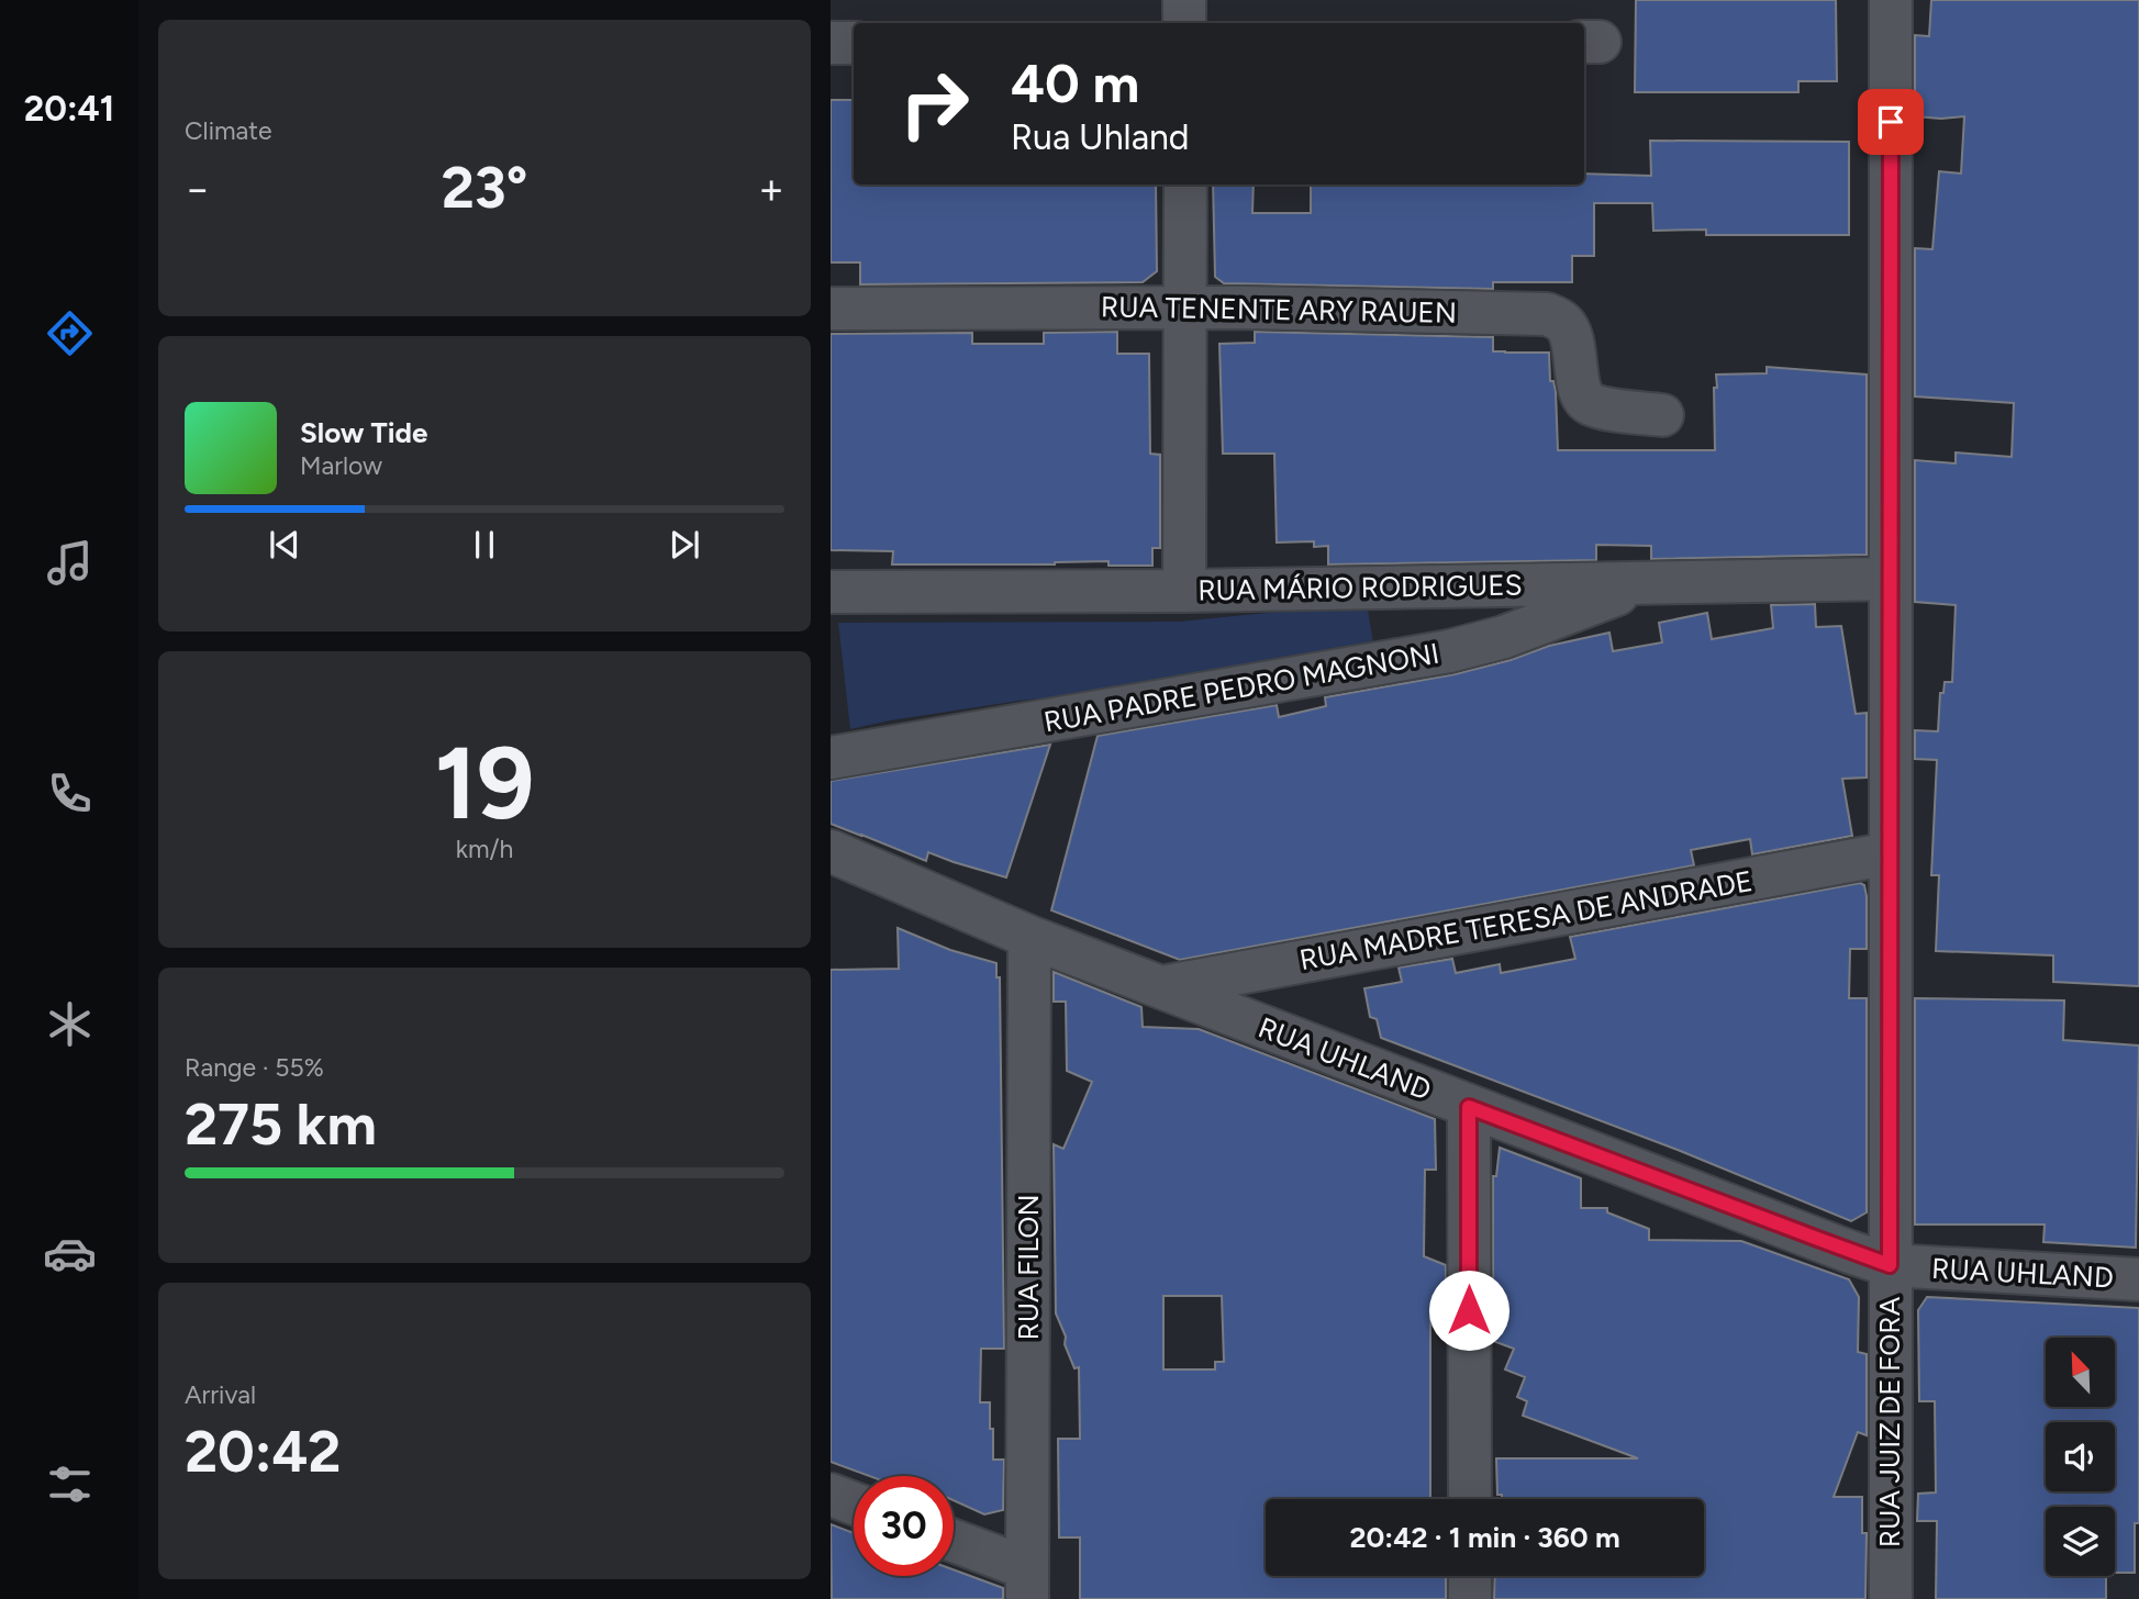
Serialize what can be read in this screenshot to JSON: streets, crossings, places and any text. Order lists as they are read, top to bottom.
{
  "streets": {
    "street": [
      "RUA TENENTE ARY RAUEN",
      "RUA MÁRIO RODRIGUES",
      "RUA PADRE PEDRO MAGNONI",
      "RUA MADRE TERESA DE ANDRADE",
      "RUA UHLAND",
      "RUA FILON",
      "RUA JUIZ DE FORA"
    ]
  },
  "crossings": [
    ["RUA MÁRIO RODRIGUES", "RUA PADRE PEDRO MAGNONI"],
    ["RUA MÁRIO RODRIGUES", "RUA JUIZ DE FORA"],
    ["RUA MADRE TERESA DE ANDRADE", "RUA UHLAND"],
    ["RUA MADRE TERESA DE ANDRADE", "RUA JUIZ DE FORA"],
    ["RUA UHLAND", "RUA FILON"],
    ["RUA UHLAND", "RUA JUIZ DE FORA"]
  ],
  "north": "top left",
  "page": {
    "tabs": "20:41",
    "tile": [
      "Climate",
      ["19", "km/h"],
      ["Range · 55%", "275 km"],
      ["Arrival", "20:42"]
    ],
    "turn": ["40 m", "Rua Uhland"],
    "heat": ["−", "23°", "+"],
    "song": ["Slow Tide", "Marlow"],
    "limit": "30",
    "trip": "20:42 · 1 min · 360 m"
  }
}
